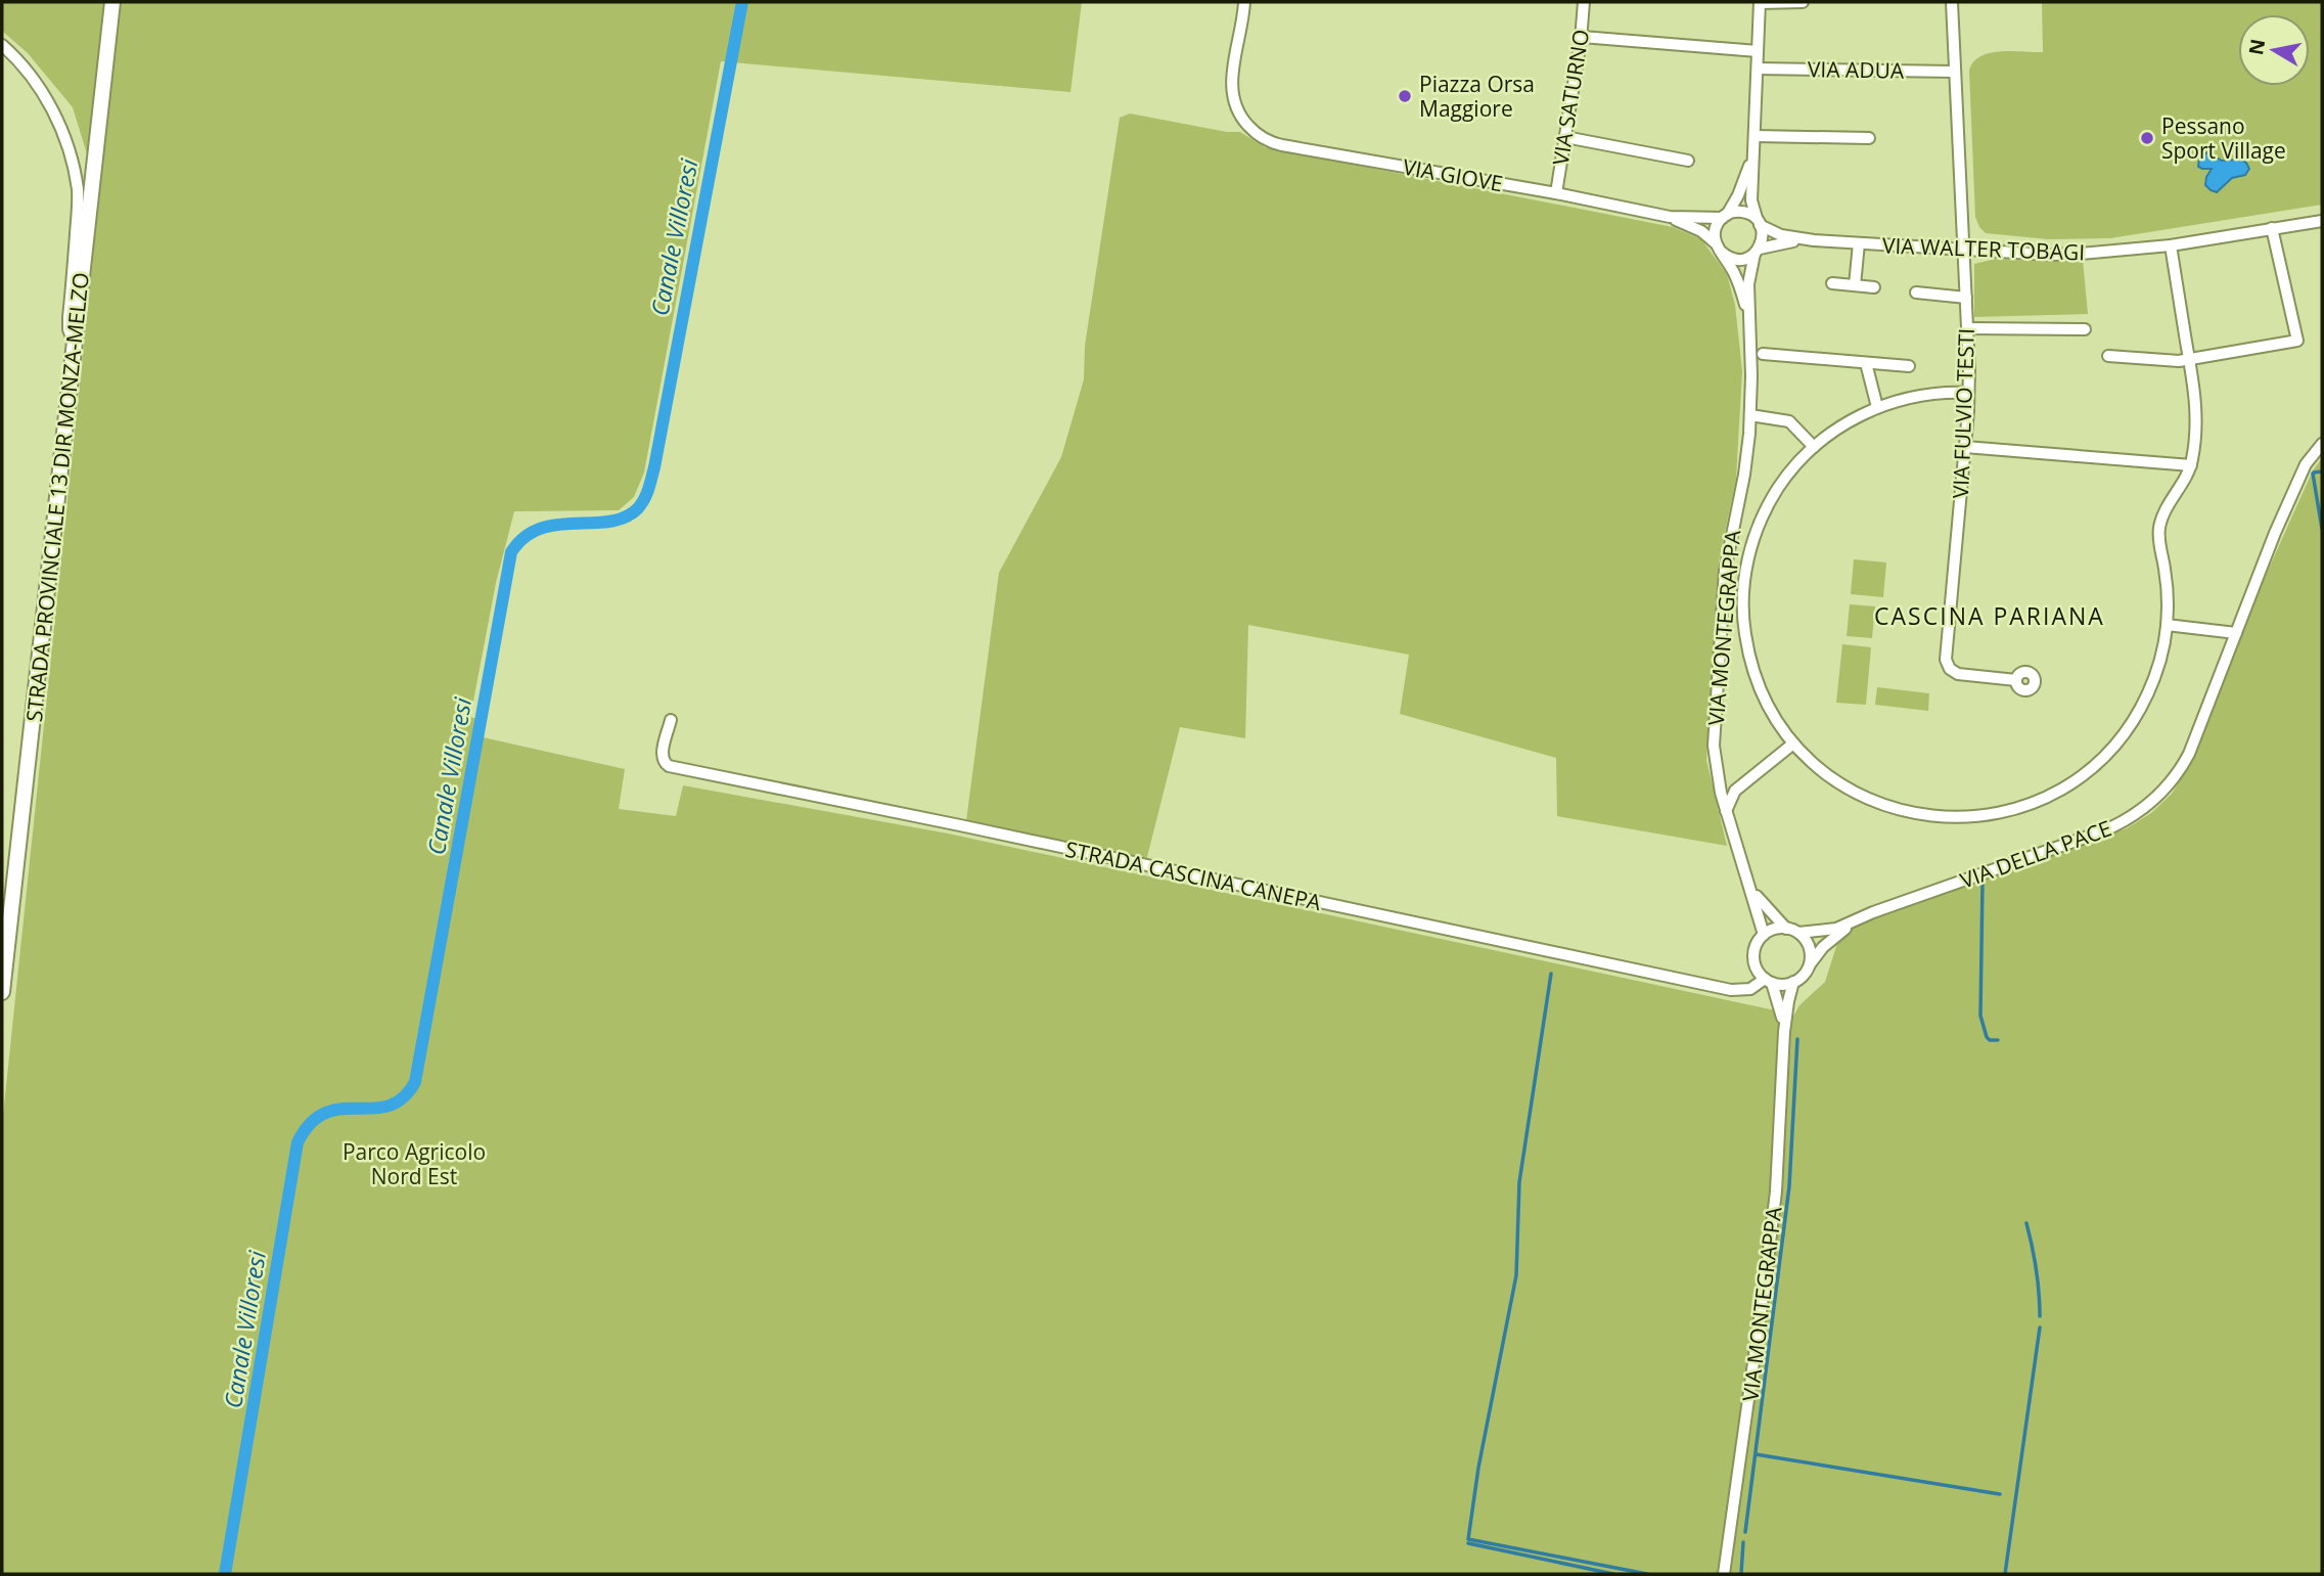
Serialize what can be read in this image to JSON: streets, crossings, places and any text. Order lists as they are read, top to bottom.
{
  "streets": {
    "main road": ["STRADA PROVINCIALE 13 DIR MONZA-MELZO"],
    "street": [
      "VIA ADUA",
      "VIA SATURNO",
      "VIA GIOVE",
      "VIA WALTER TOBAGI",
      "VIA FULVIO TESTI",
      "VIA MONTEGRAPPA",
      "VIA DELLA PACE",
      "STRADA CASCINA CANEPA"
    ]
  },
  "crossings": [
    ["VIA ADUA", "VIA FULVIO TESTI"],
    ["VIA SATURNO", "VIA GIOVE"],
    ["VIA GIOVE", "VIA WALTER TOBAGI"],
    ["VIA GIOVE", "VIA MONTEGRAPPA"],
    ["VIA WALTER TOBAGI", "VIA FULVIO TESTI"],
    ["VIA WALTER TOBAGI", "VIA MONTEGRAPPA"],
    ["VIA MONTEGRAPPA", "VIA DELLA PACE"],
    ["VIA MONTEGRAPPA", "STRADA CASCINA CANEPA"],
    ["VIA DELLA PACE", "STRADA CASCINA CANEPA"]
  ],
  "districts": ["CASCINA PARIANA"],
  "water": ["Canale Villoresi"],
  "parks": ["Parco Agricolo Nord Est"],
  "places": ["Piazza Orsa Maggiore", "Pessano Sport Village"],
  "north": "left"
}
